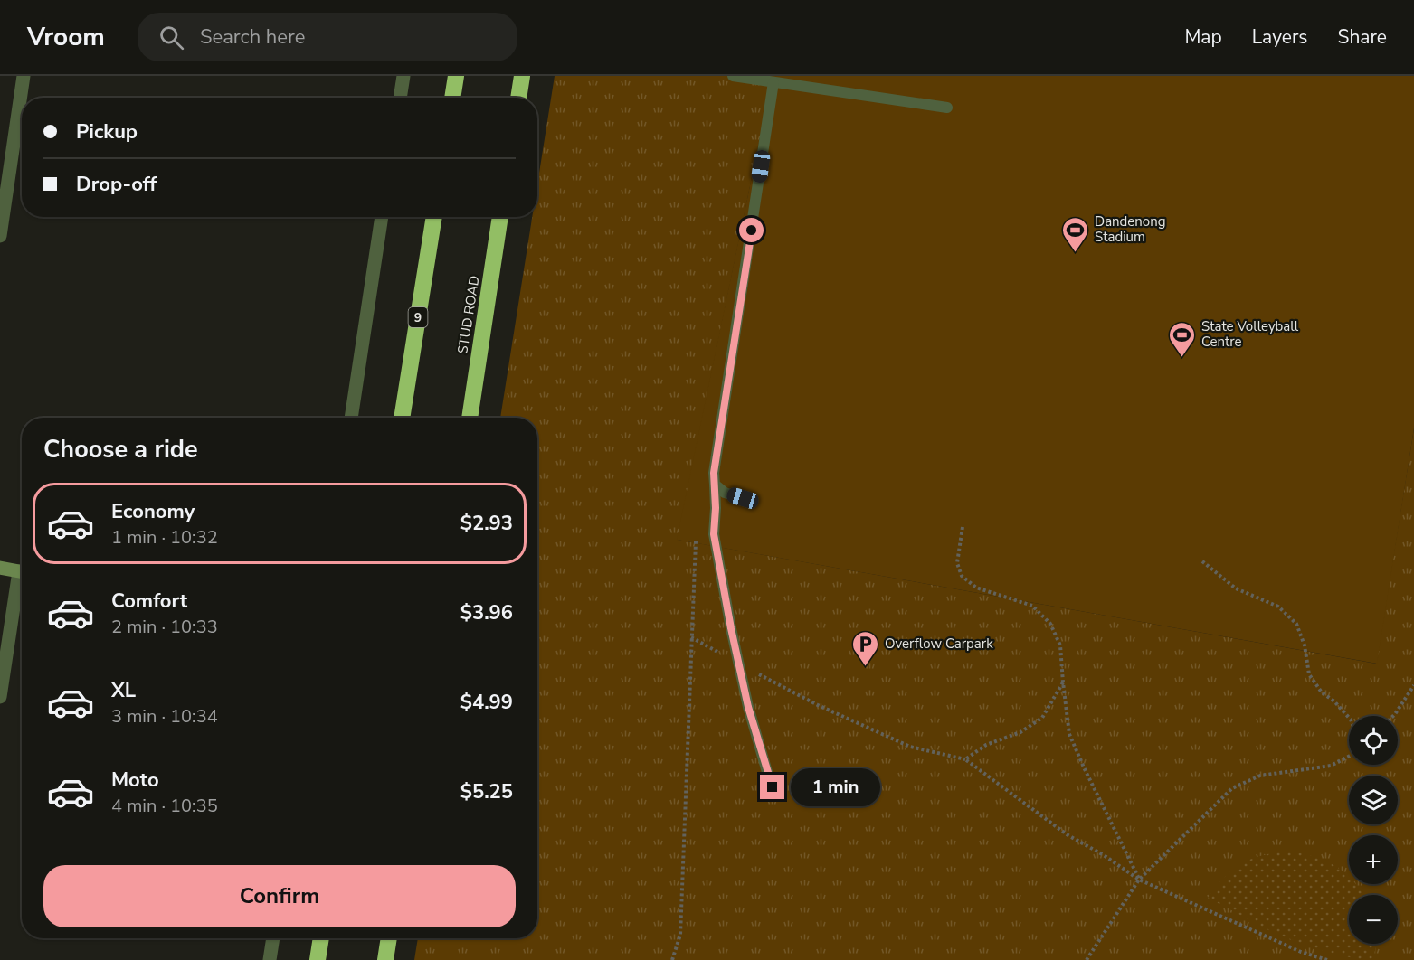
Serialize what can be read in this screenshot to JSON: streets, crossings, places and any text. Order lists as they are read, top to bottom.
{
  "streets": {
    "highway": ["STUD ROAD", "9"]
  },
  "places": {
    "sports": ["Dandenong Stadium", "State Volleyball Centre"],
    "parking": ["Overflow Carpark"]
  },
  "page": {
    "header": "Vroom",
    "search": "Search here",
    "nav": ["Map", "Layers", "Share"],
    "banner": ["Pickup", "Drop-off"],
    "heading": "Choose a ride",
    "list": [
      {
        "name": "Economy",
        "note": "1 min · 10:32",
        "value": "$2.93"
      },
      {
        "name": "Comfort",
        "note": "2 min · 10:33",
        "value": "$3.96"
      },
      {
        "name": "XL",
        "note": "3 min · 10:34",
        "value": "$4.99"
      },
      {
        "name": "Moto",
        "note": "4 min · 10:35",
        "value": "$5.25"
      }
    ],
    "map_buttons": ["+", "−"],
    "bubble": "1 min",
    "buttons": "Confirm"
  }
}
